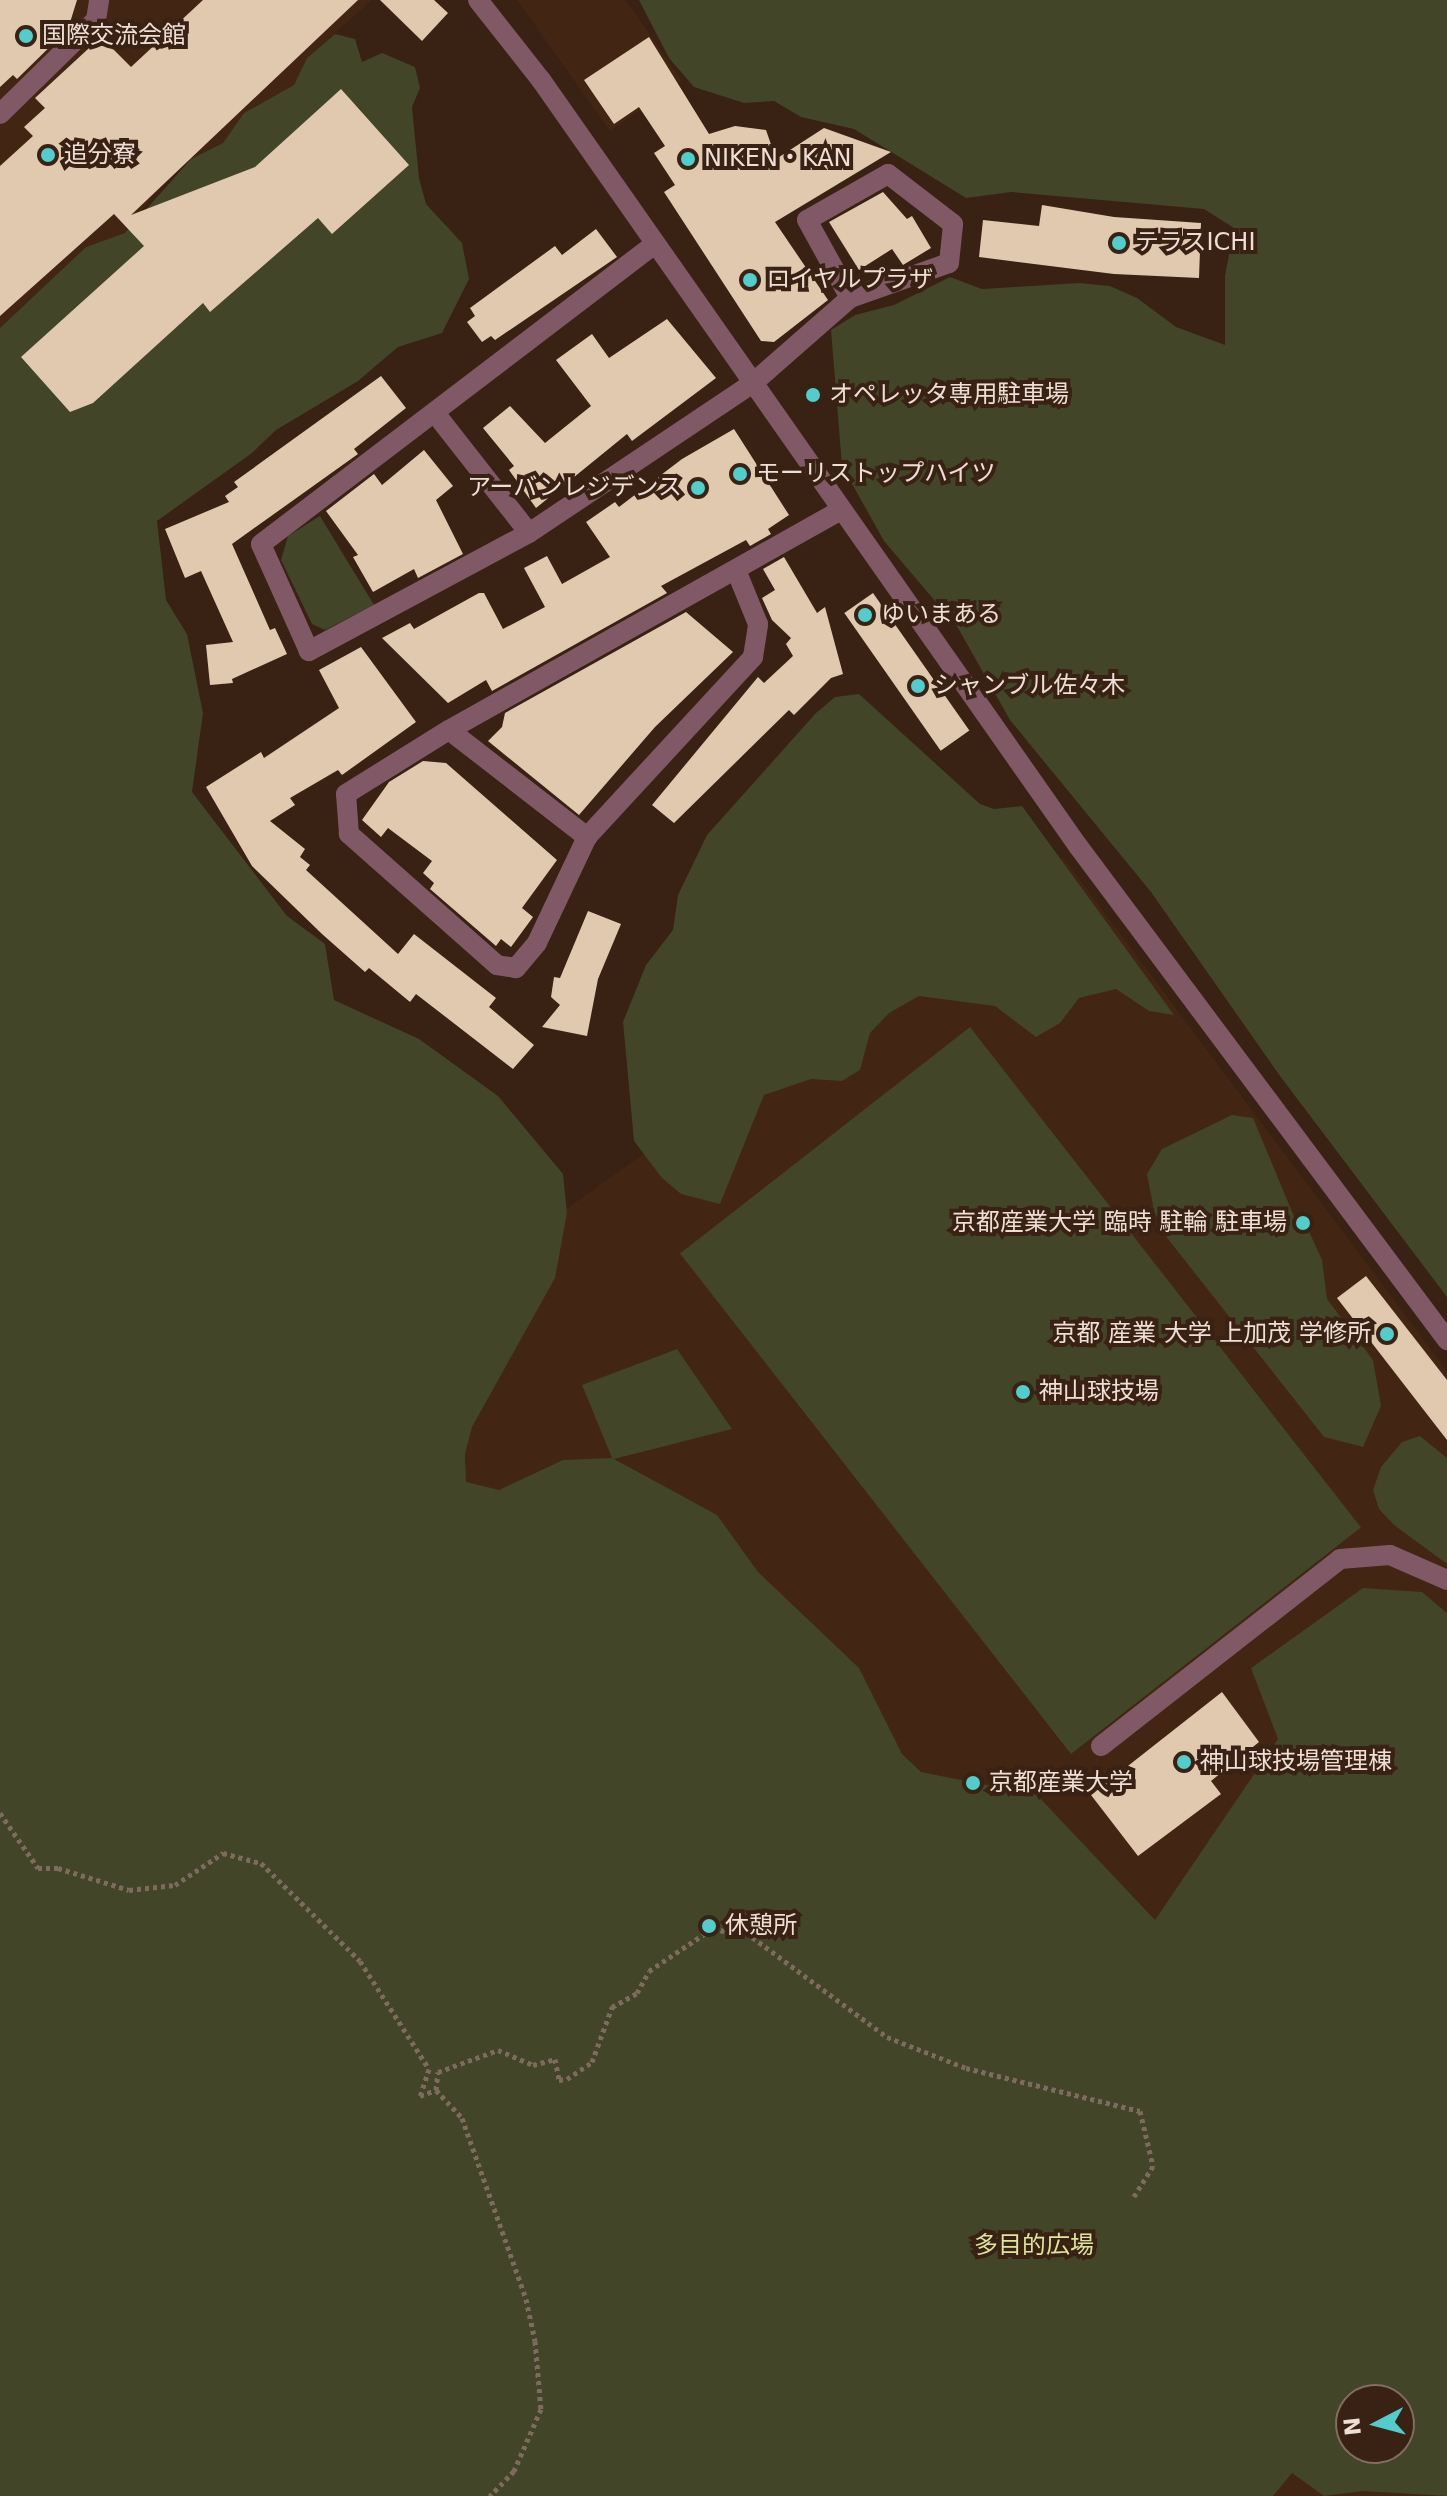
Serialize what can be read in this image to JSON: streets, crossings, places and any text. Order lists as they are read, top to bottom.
{
  "parks": ["多目的広場"],
  "places": [
    "国際交流会館",
    "追分寮",
    "NIKEN・KAN",
    "テラスICHI",
    "ロイヤルプラザ",
    "オペレッタ専用駐車場",
    "モーリストップハイツ",
    "アーバンレジデンス",
    "ゆいまある",
    "シャンブル佐々木",
    "京都産業大学 臨時 駐輪 駐車場",
    "京都 産業 大学 上加茂 学修所",
    "神山球技場",
    "神山球技場管理棟",
    "京都産業大学",
    "休憩所"
  ],
  "north": "left"
}
